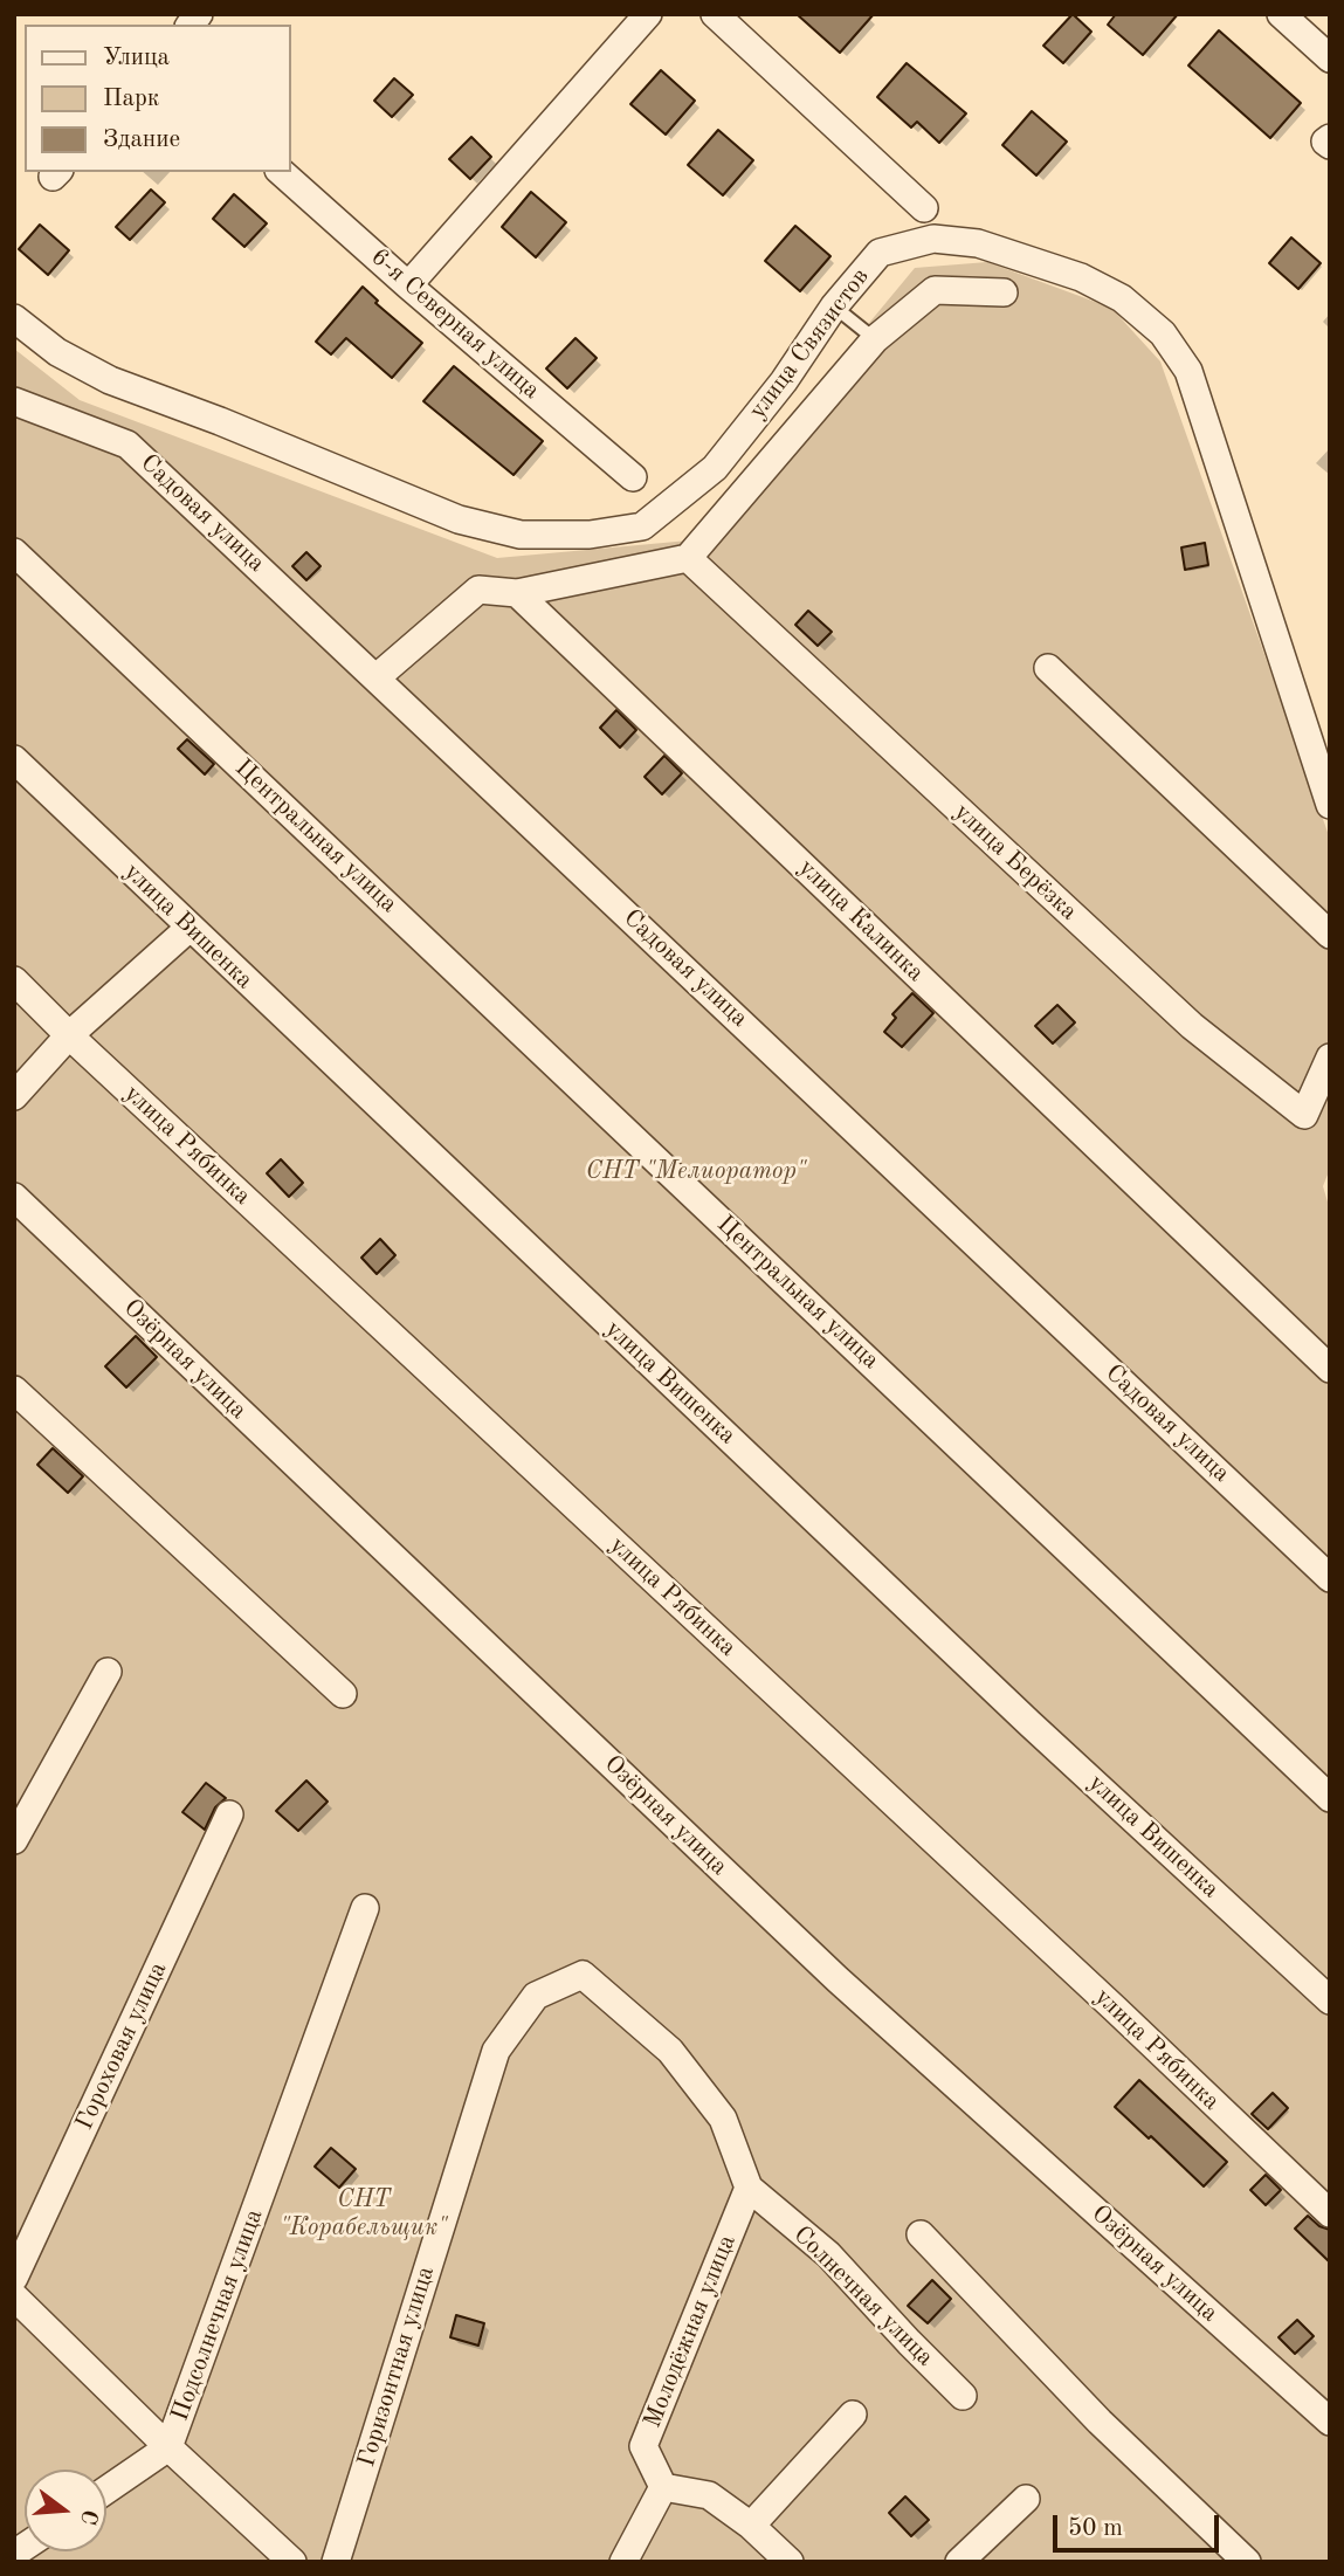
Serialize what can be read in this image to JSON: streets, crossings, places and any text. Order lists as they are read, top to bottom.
{
  "streets": {
    "street": [
      "6-я Северная улица",
      "улица Связистов",
      "Садовая улица",
      "Центральная улица",
      "улица Берёзка",
      "улица Калинка",
      "улица Вишенка",
      "улица Рябинка",
      "Озёрная улица",
      "Гороховая улица",
      "Солнечная улица",
      "Подсолнечная улица",
      "Молодёжная улица",
      "Горизонтная улица"
    ]
  },
  "crossings": [
    ["Солнечная улица", "Молодёжная улица"],
    ["Солнечная улица", "Горизонтная улица"],
    ["Молодёжная улица", "Горизонтная улица"]
  ],
  "parks": ["СНТ \"Мелиоратор\"", "СНТ \"Корабельщик\""],
  "legend": ["Улица", "Парк", "Здание"],
  "scale_bar": "50 m",
  "north": "right"
}
